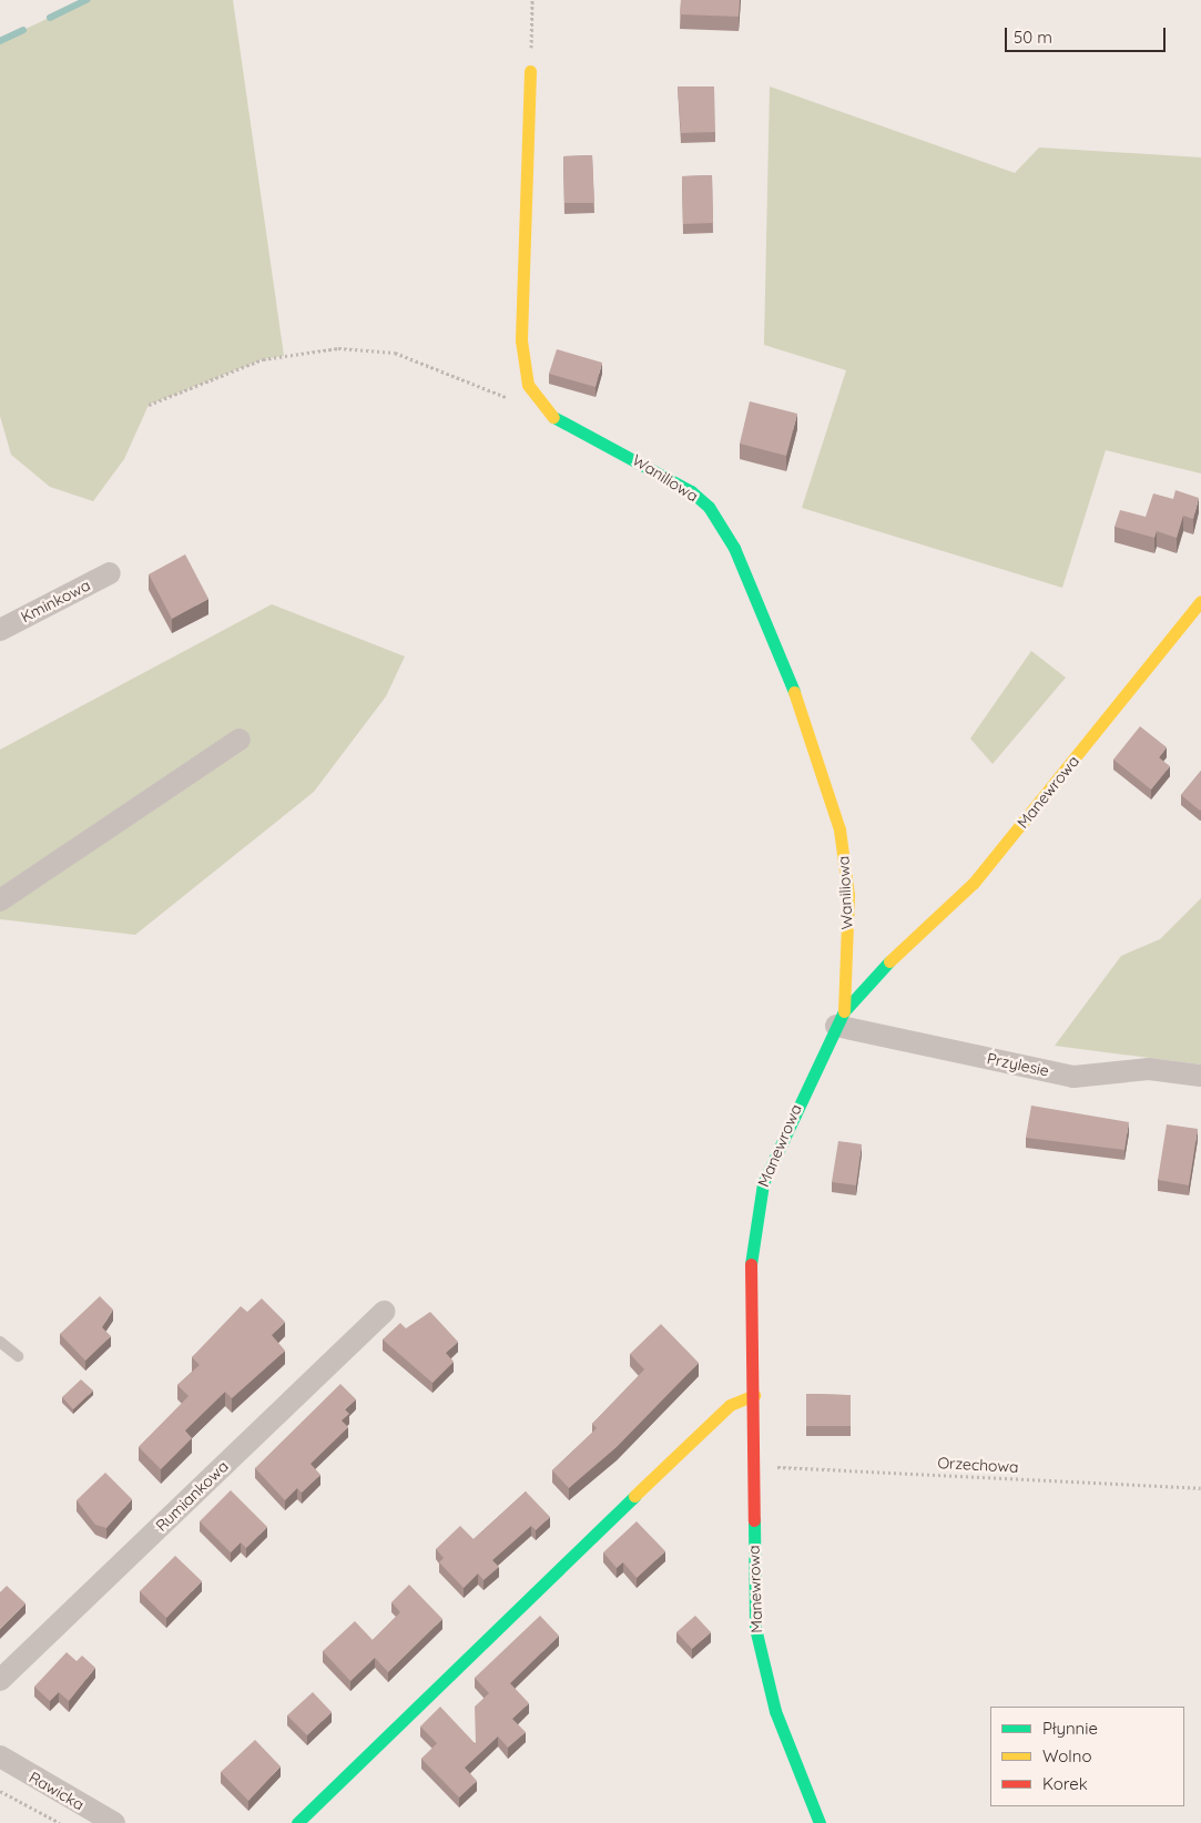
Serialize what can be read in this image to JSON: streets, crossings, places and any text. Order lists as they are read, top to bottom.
{
  "streets": {
    "street": [
      "Waniliowa",
      "Kminkowa",
      "Manewrowa",
      "Przylesie",
      "Rumiankowa",
      "Rawicka"
    ],
    "path": ["Orzechowa"]
  },
  "crossings": [
    ["Waniliowa", "Manewrowa"],
    ["Waniliowa", "Przylesie"],
    ["Manewrowa", "Przylesie"],
    ["Manewrowa", "Orzechowa"]
  ],
  "legend": ["Płynnie", "Wolno", "Korek"],
  "scale_bar": "50 m"
}
